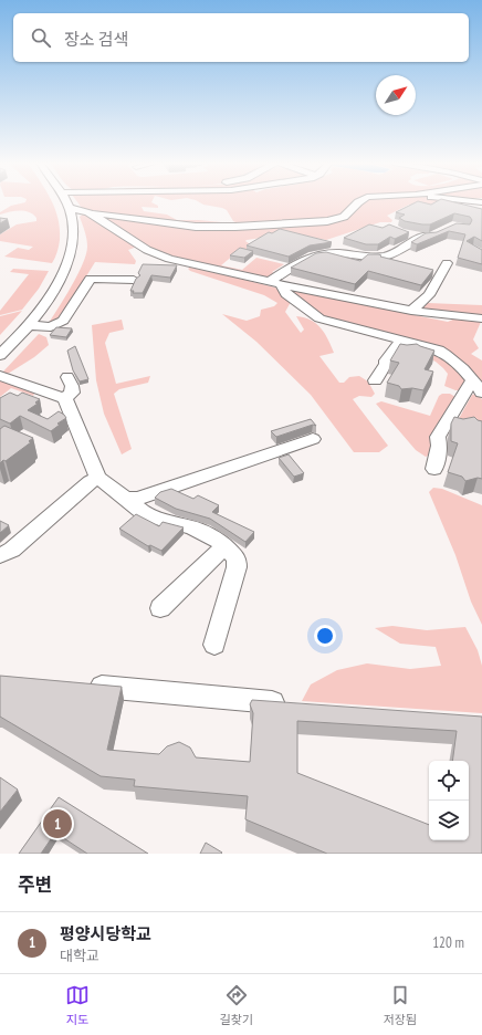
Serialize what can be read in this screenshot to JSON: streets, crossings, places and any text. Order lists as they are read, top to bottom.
{
  "north": "top right",
  "page": {
    "search": "장소 검색",
    "pins": "1",
    "heading": "주변",
    "list": [
      {
        "mark": "1",
        "name": "평양시당학교",
        "note": "대학교",
        "value": "120 m"
      }
    ],
    "nav": ["지도", "길찾기", "저장됨"]
  }
}
